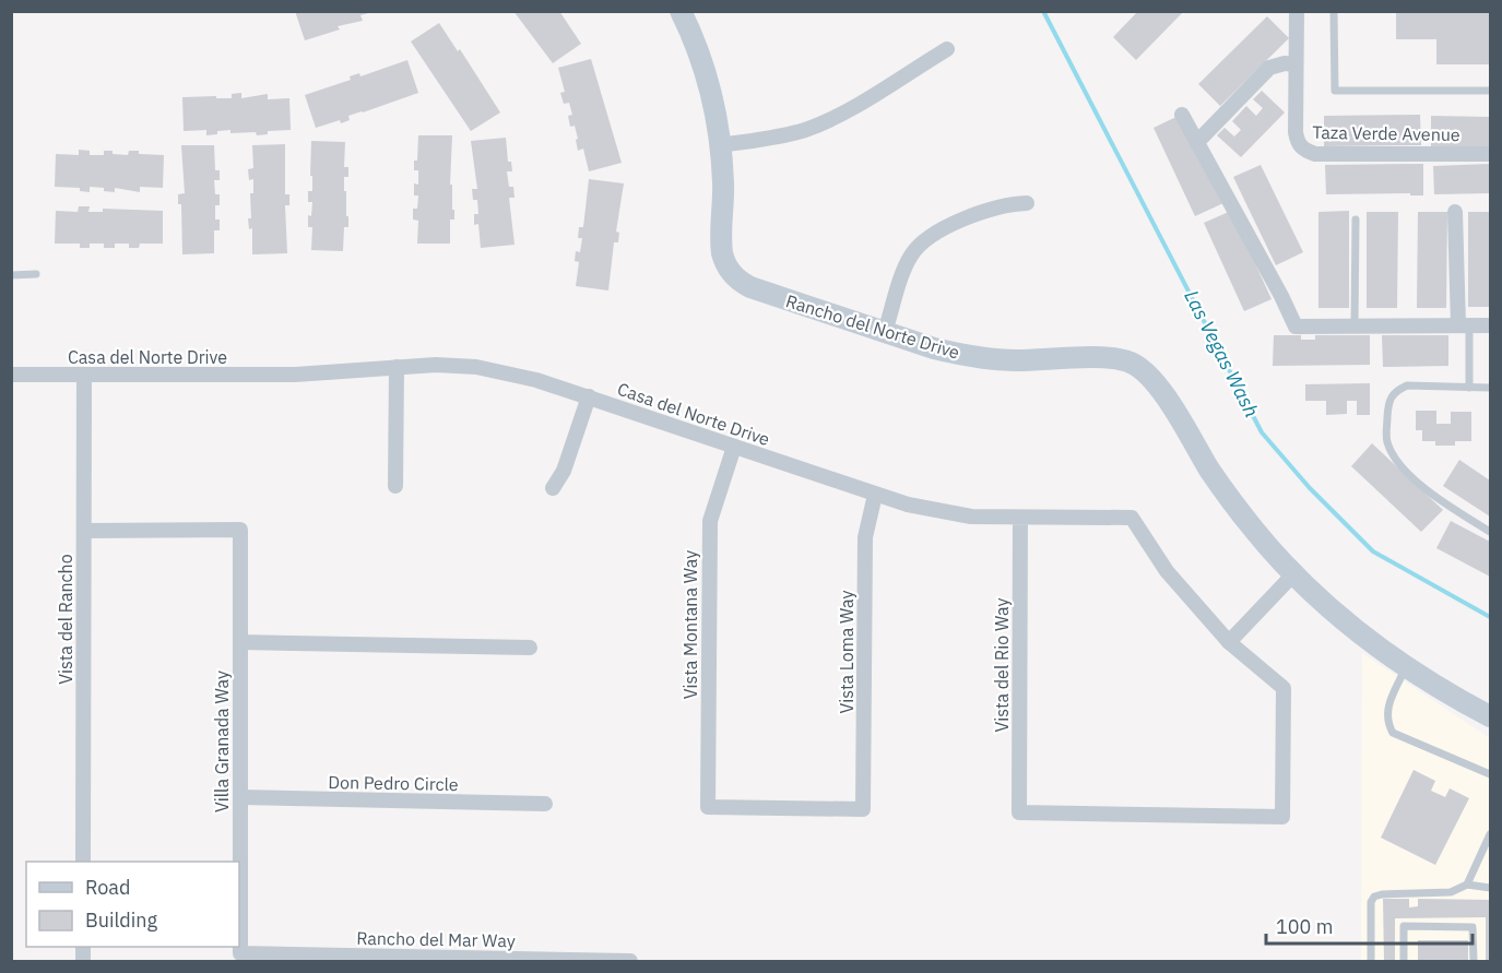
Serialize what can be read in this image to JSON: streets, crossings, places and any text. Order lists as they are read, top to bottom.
{
  "streets": {
    "street": [
      "Taza Verde Avenue",
      "Rancho del Norte Drive",
      "Casa del Norte Drive",
      "Vista del Rancho",
      "Vista Montana Way",
      "Vista Loma Way",
      "Vista del Rio Way",
      "Villa Granada Way",
      "Don Pedro Circle",
      "Rancho del Mar Way"
    ]
  },
  "crossings": [
    ["Casa del Norte Drive", "Vista del Rancho"],
    ["Casa del Norte Drive", "Vista Montana Way"],
    ["Casa del Norte Drive", "Vista Loma Way"],
    ["Casa del Norte Drive", "Vista del Rio Way"],
    ["Vista del Rancho", "Villa Granada Way"],
    ["Vista Montana Way", "Vista Loma Way"],
    ["Villa Granada Way", "Don Pedro Circle"],
    ["Villa Granada Way", "Rancho del Mar Way"]
  ],
  "water": ["Las Vegas Wash"],
  "legend": ["Road", "Building"],
  "scale_bar": "100 m"
}
